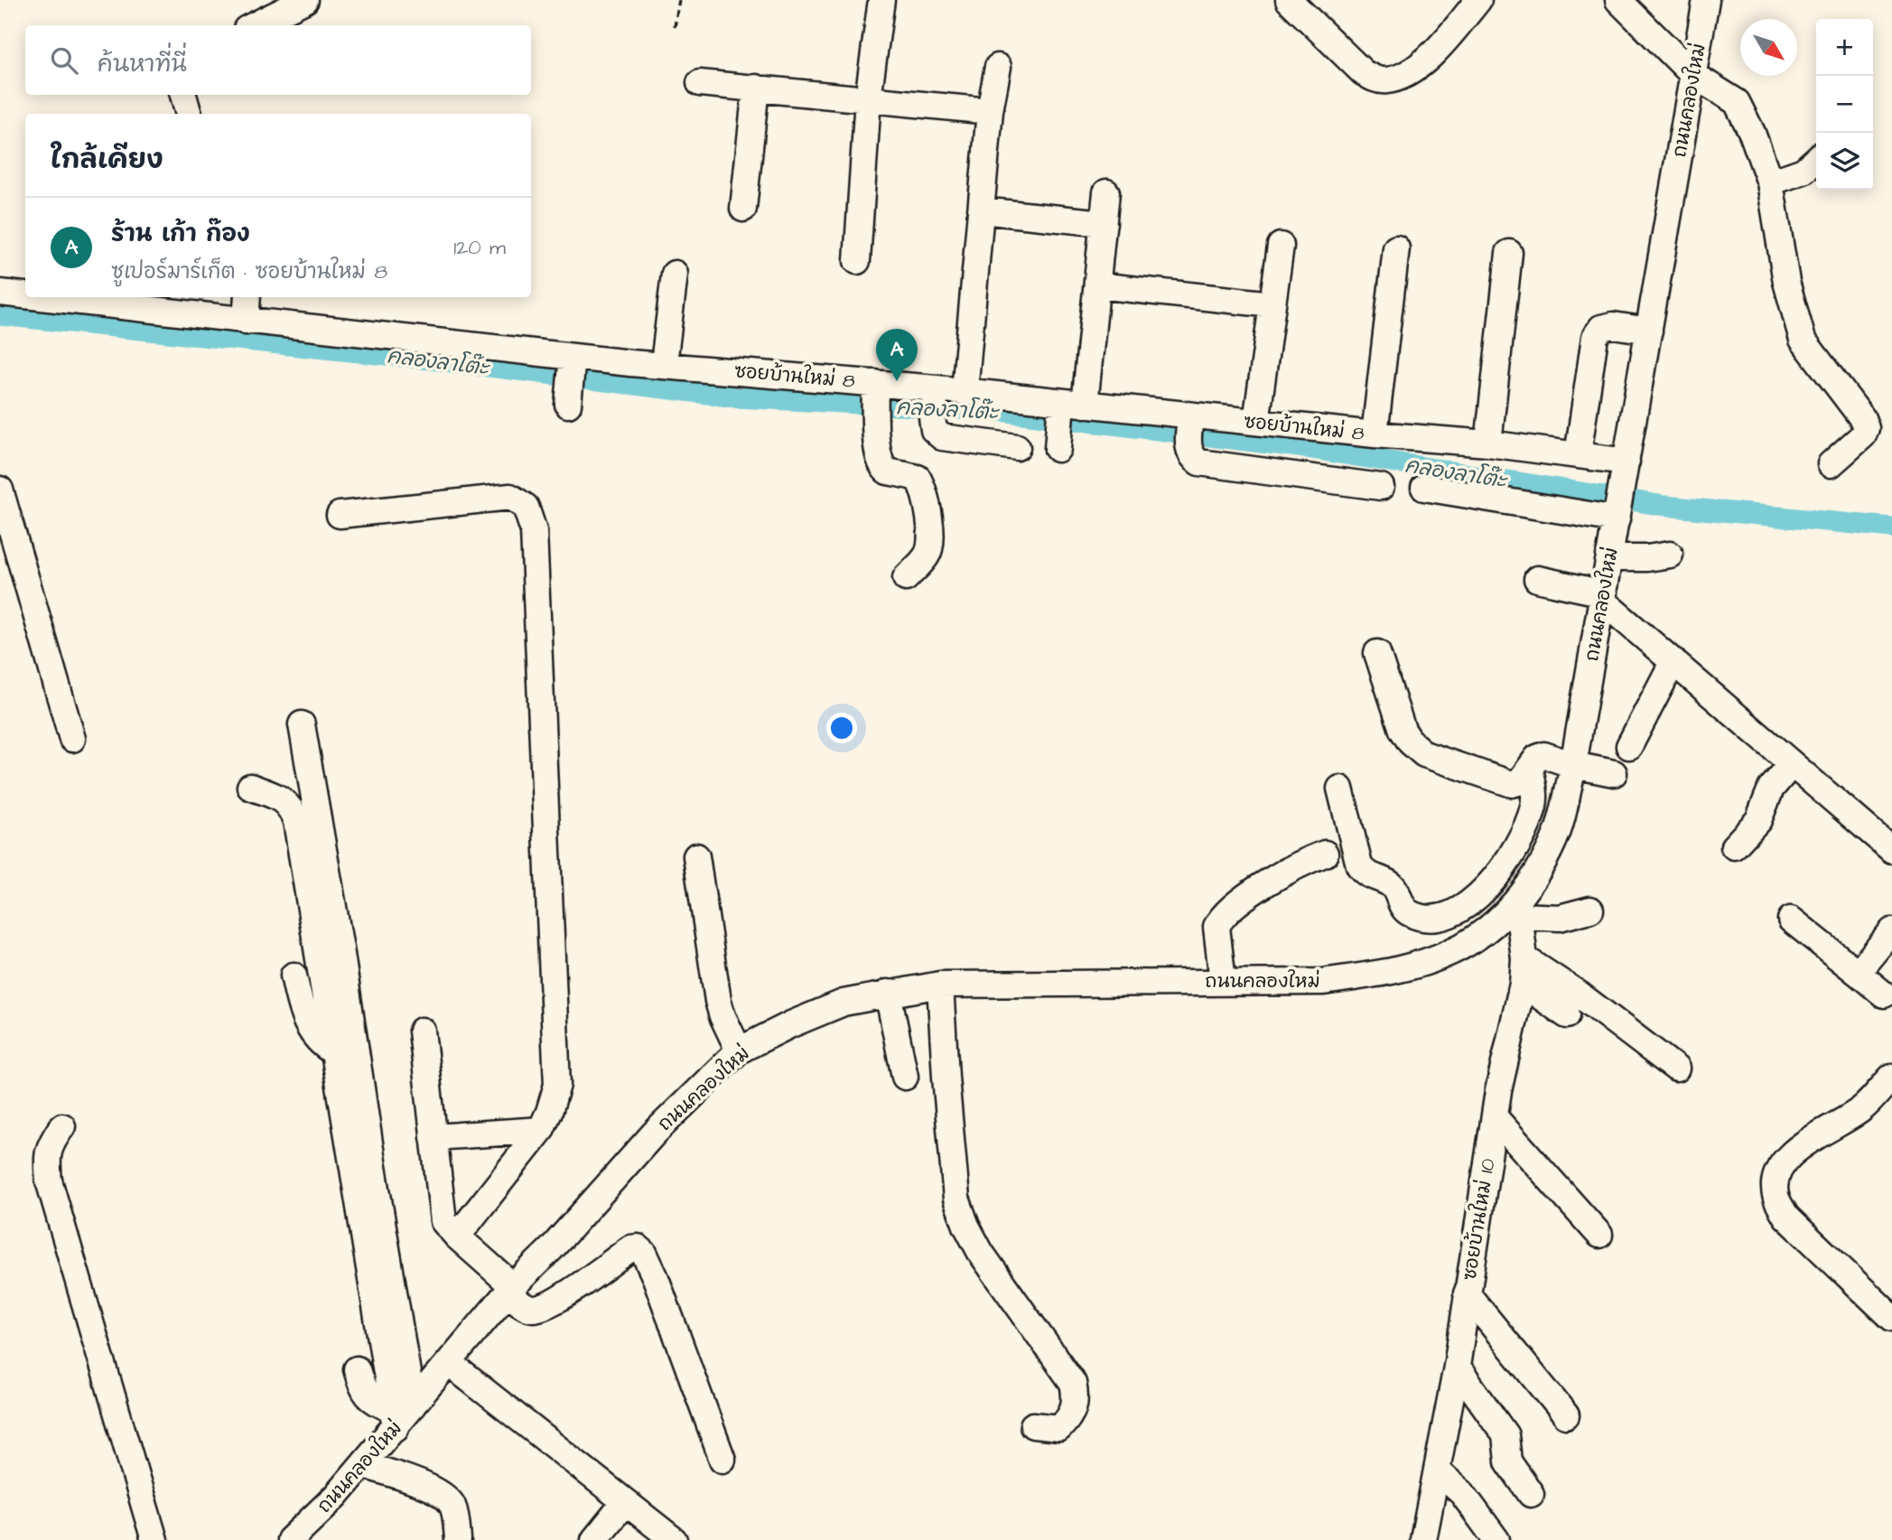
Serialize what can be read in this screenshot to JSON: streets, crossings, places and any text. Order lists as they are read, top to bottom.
{
  "streets": {
    "street": ["ถนนคลองใหม่", "ซอยบ้านใหม่ 8", "ซอยบ้านใหม่ 10"]
  },
  "crossings": [
    ["ถนนคลองใหม่", "ซอยบ้านใหม่ 8"],
    ["ถนนคลองใหม่", "ซอยบ้านใหม่ 10"]
  ],
  "water": ["คลองลาโต๊ะ"],
  "north": "bottom right",
  "page": {
    "map_buttons": ["+", "−"],
    "search": "ค้นหาที่นี่",
    "heading": "ใกล้เคียง",
    "list": [
      {
        "mark": "A",
        "name": "ร้าน เก้า ก๊อง",
        "note": "ซูเปอร์มาร์เก็ต · ซอยบ้านใหม่ 8",
        "value": "120 m"
      }
    ],
    "pins": "A"
  }
}
